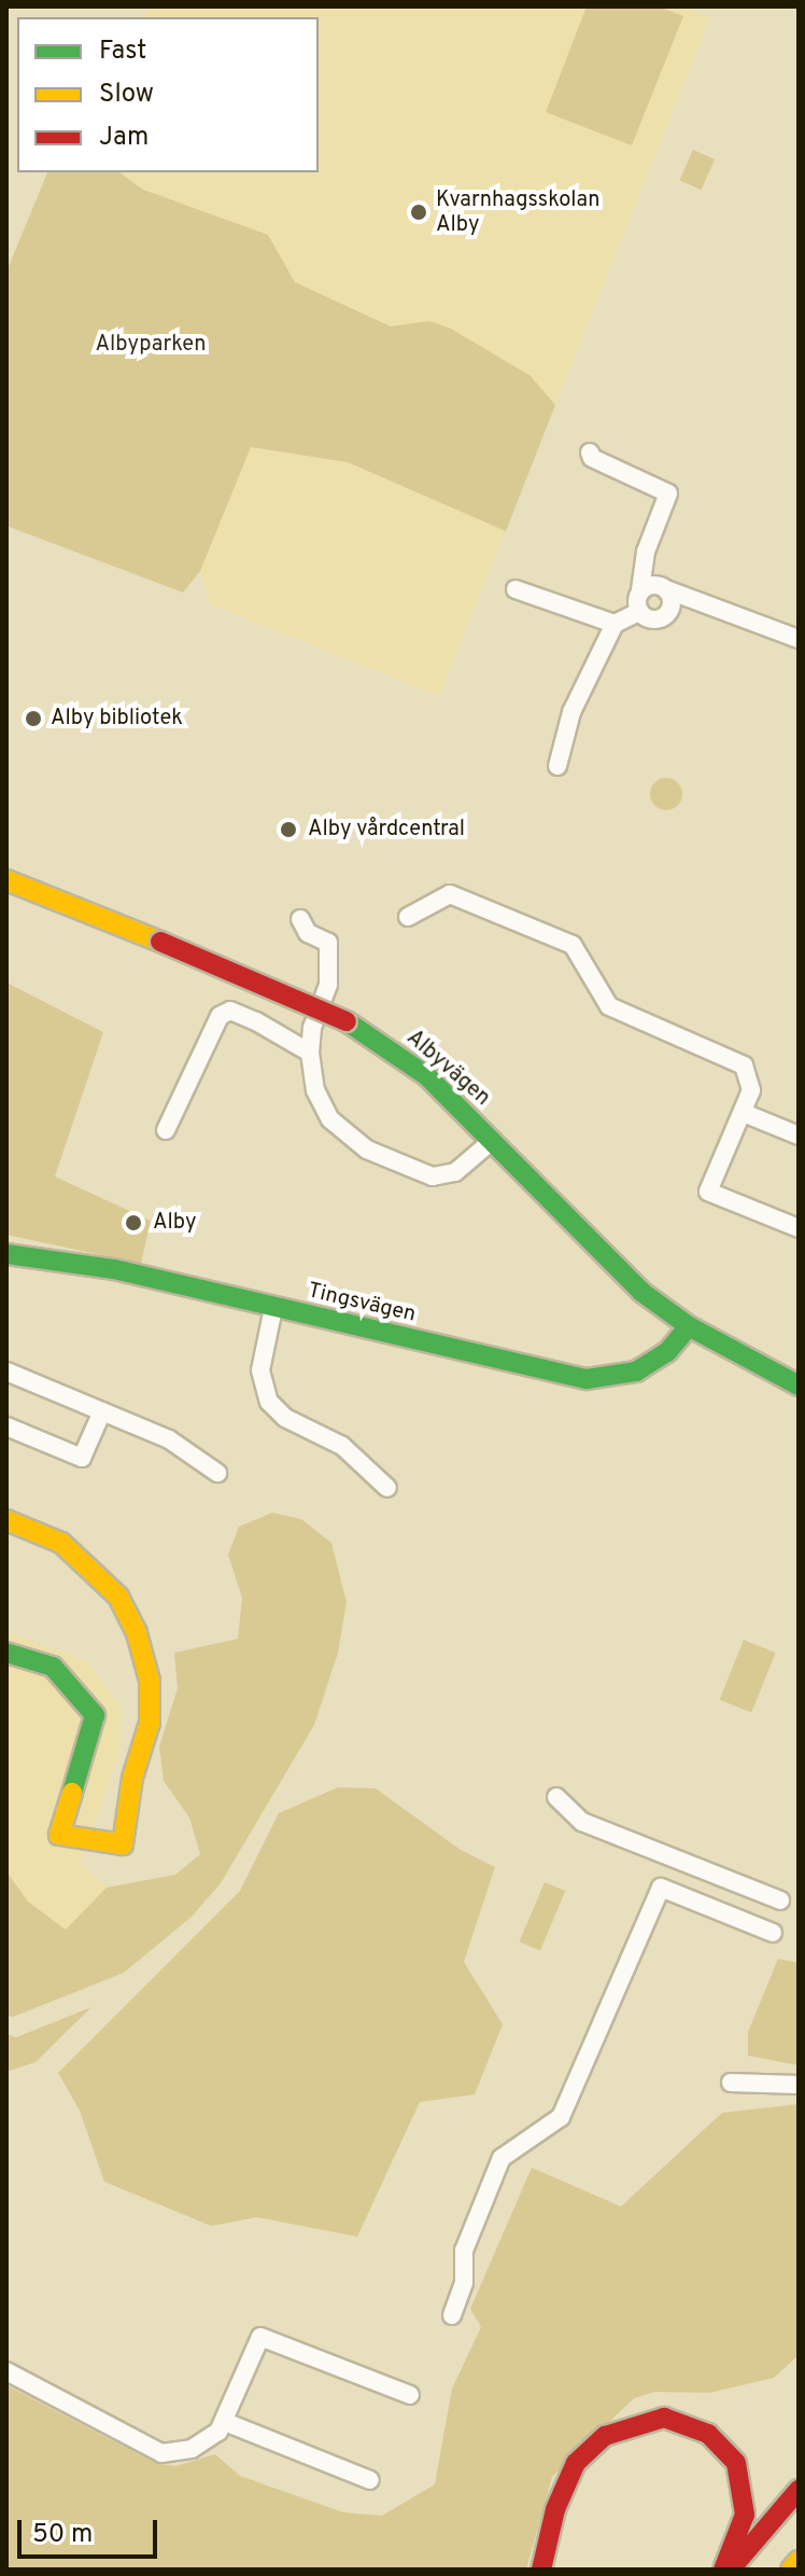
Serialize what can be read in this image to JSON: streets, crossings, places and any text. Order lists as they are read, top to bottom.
{
  "streets": {
    "main road": ["Albyvägen", "Tingsvägen"]
  },
  "crossings": [
    ["Albyvägen", "Tingsvägen"]
  ],
  "parks": ["Albyparken"],
  "places": [
    "Kvarnhagsskolan Alby",
    "Alby bibliotek",
    "Alby vårdcentral",
    "Alby"
  ],
  "legend": ["Fast", "Slow", "Jam"],
  "scale_bar": "50 m"
}
